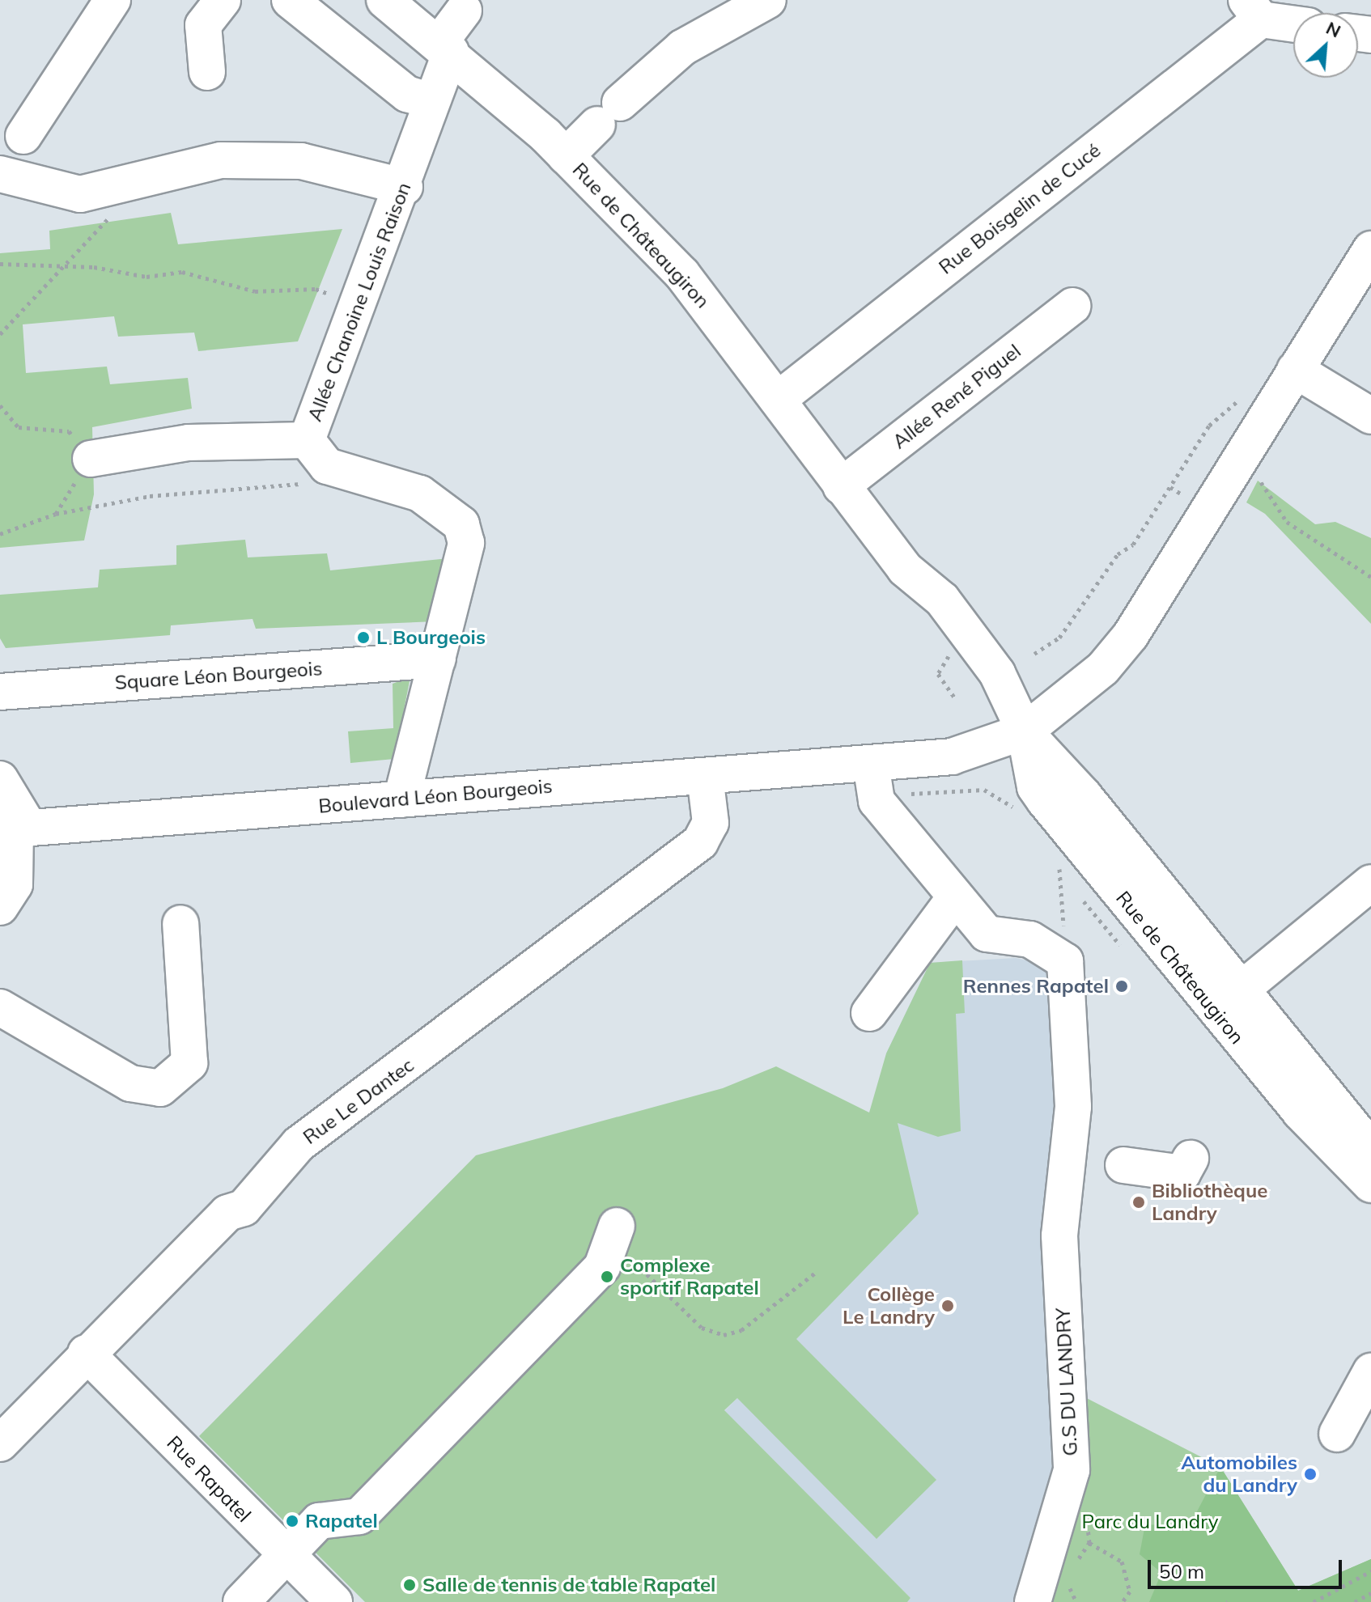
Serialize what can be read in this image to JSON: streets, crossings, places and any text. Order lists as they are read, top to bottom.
{
  "streets": {
    "street": [
      "Rue Boisgelin de Cucé",
      "Rue de Châteaugiron",
      "Allée Chanoine Louis Raison",
      "Allée René Piguel",
      "Square Léon Bourgeois",
      "Boulevard Léon Bourgeois",
      "Rue Le Dantec",
      "G.S DU LANDRY",
      "Rue Rapatel"
    ]
  },
  "crossings": [
    ["Rue Boisgelin de Cucé", "Rue de Châteaugiron"],
    ["Rue de Châteaugiron", "Allée Chanoine Louis Raison"],
    ["Rue de Châteaugiron", "Allée René Piguel"],
    ["Rue de Châteaugiron", "Boulevard Léon Bourgeois"],
    ["Boulevard Léon Bourgeois", "Rue Le Dantec"],
    ["Rue Le Dantec", "Rue Rapatel"]
  ],
  "parks": ["Parc du Landry"],
  "places": [
    "L Bourgeois",
    "Rennes Rapatel",
    "Bibliothèque Landry",
    "Complexe sportif Rapatel",
    "Collège Le Landry",
    "Automobiles du Landry",
    "Rapatel",
    "Salle de tennis de table Rapatel"
  ],
  "scale_bar": "50 m",
  "north": "top right"
}
